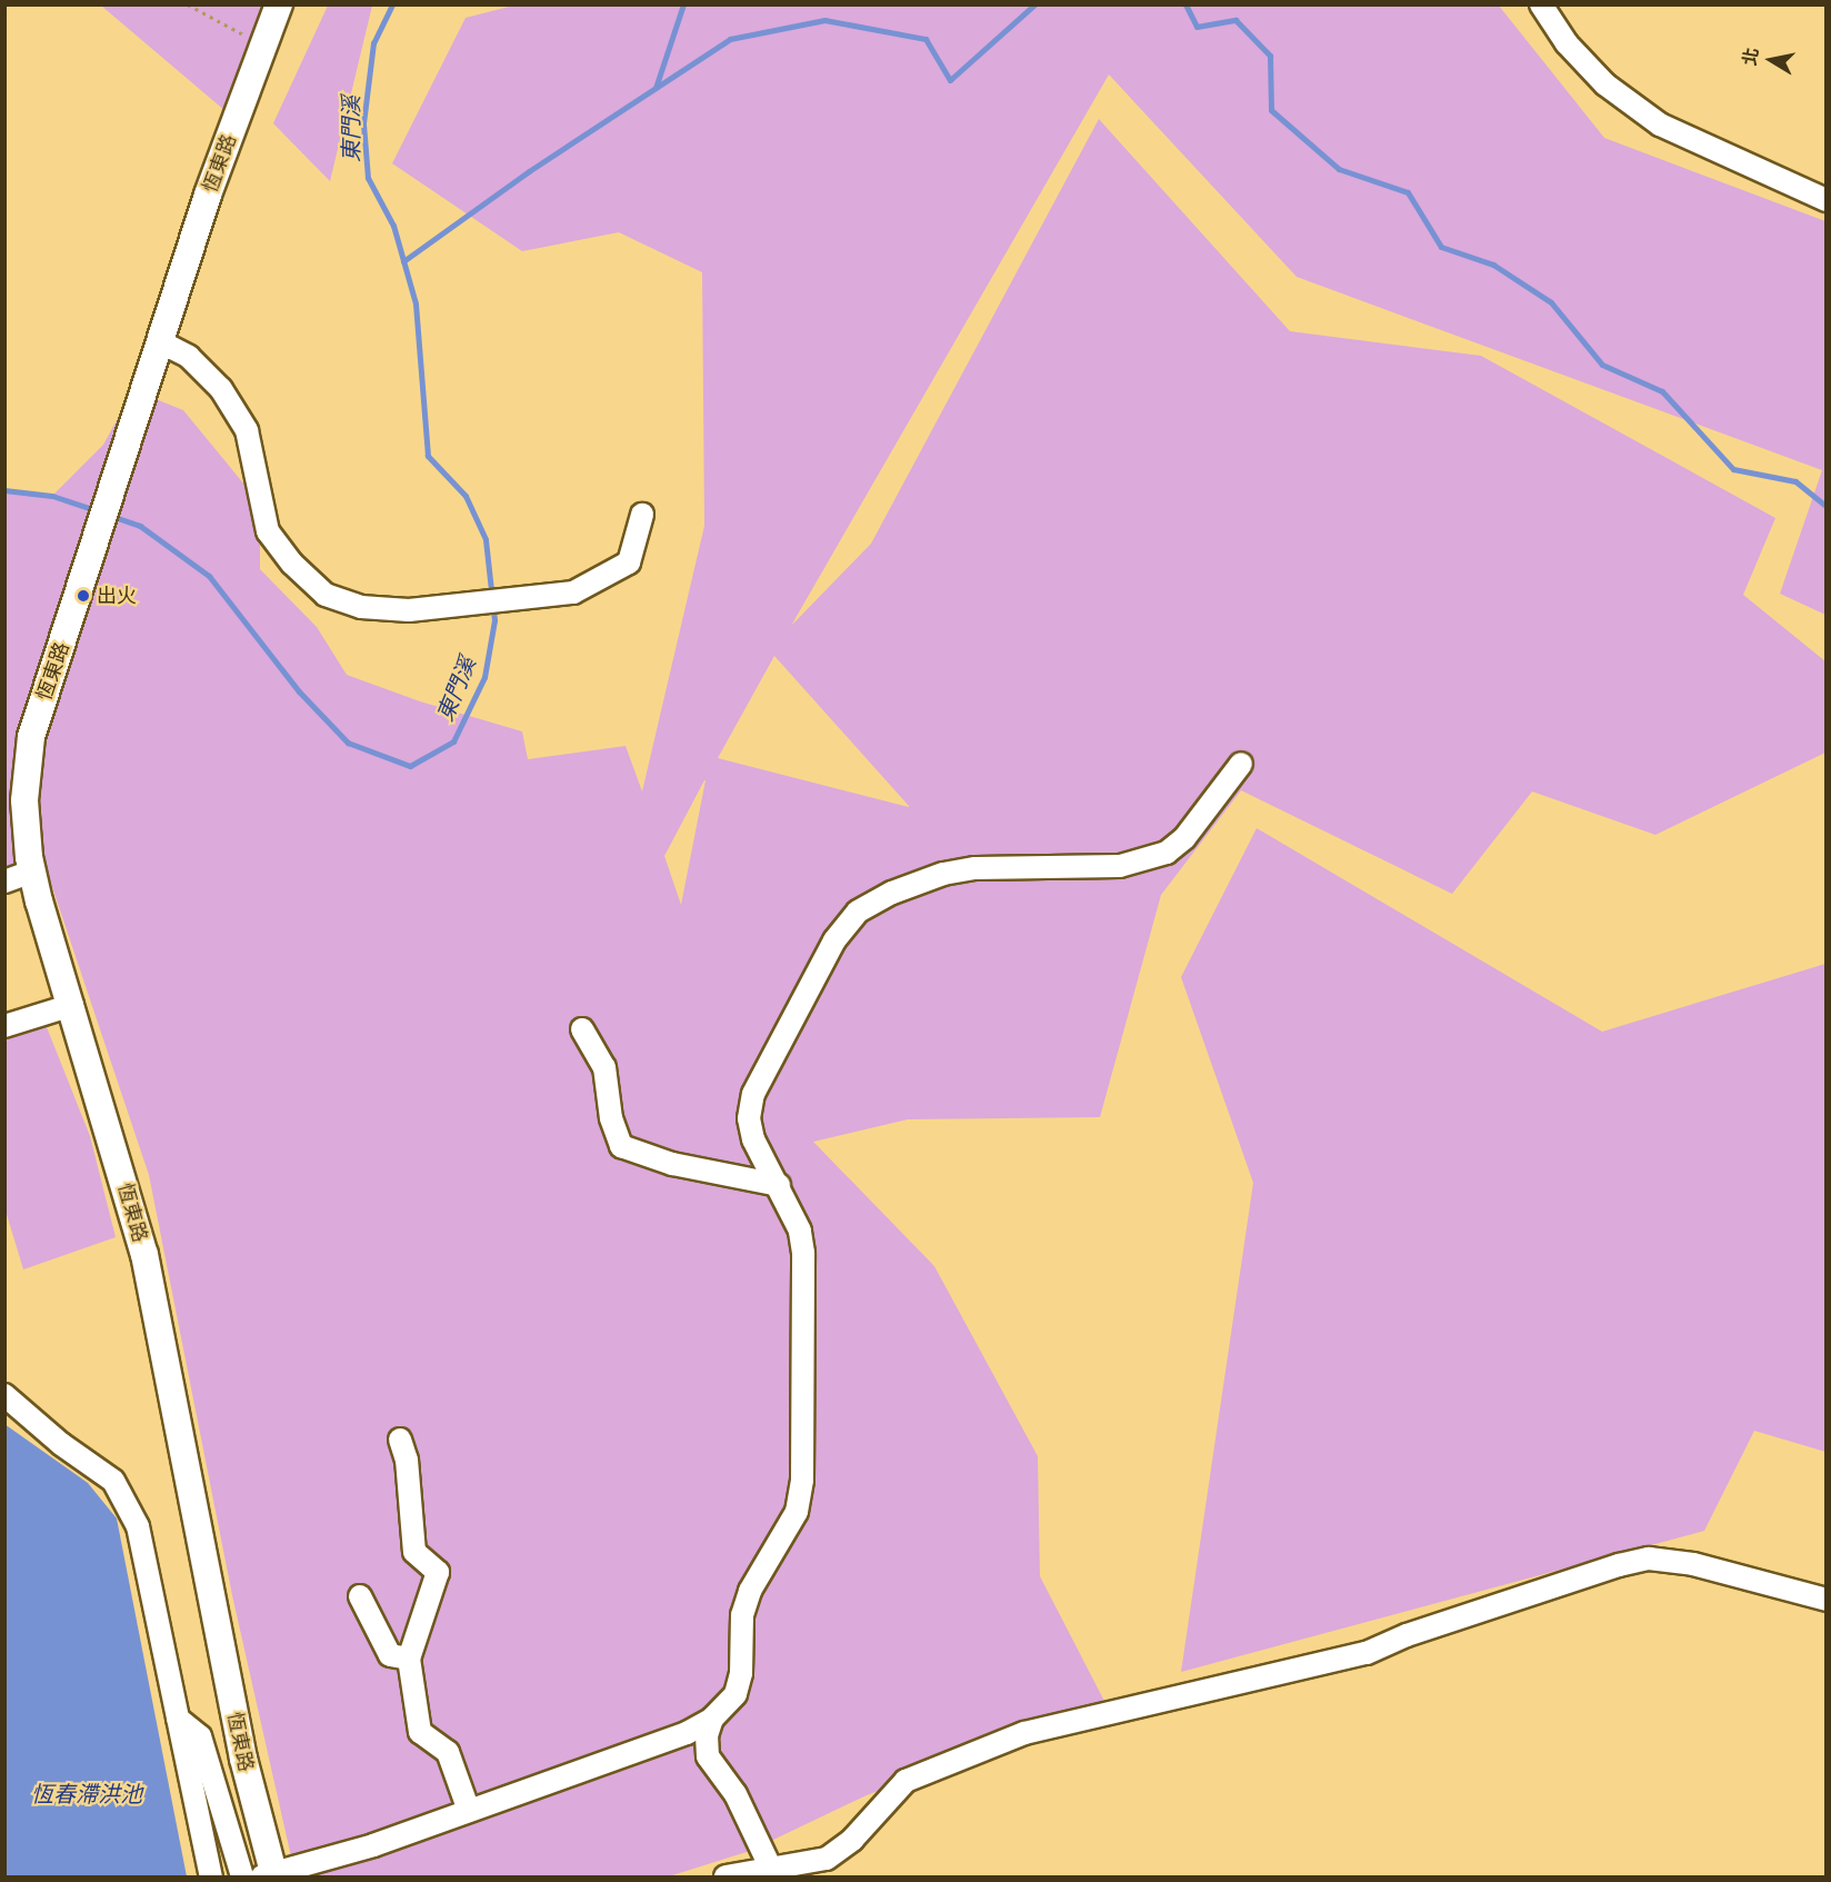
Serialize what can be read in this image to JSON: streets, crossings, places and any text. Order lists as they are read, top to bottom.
{
  "streets": {
    "main road": ["恆東路"]
  },
  "water": ["東門溪", "恆春滯洪池"],
  "places": ["出火"],
  "north": "left"
}
